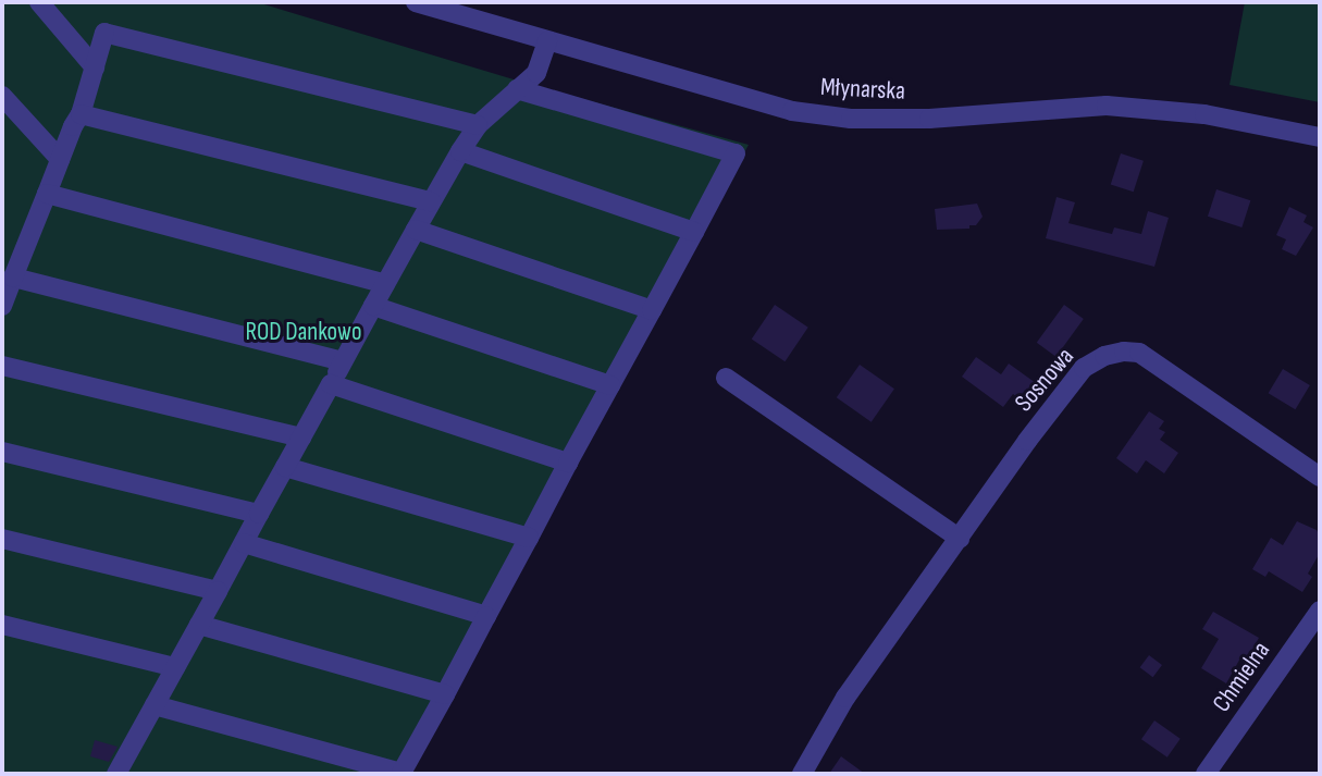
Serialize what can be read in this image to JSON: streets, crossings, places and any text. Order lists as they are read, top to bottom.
{
  "streets": {
    "street": ["Młynarska", "Sosnowa", "Chmielna"]
  },
  "parks": ["ROD Dankowo"]
}
